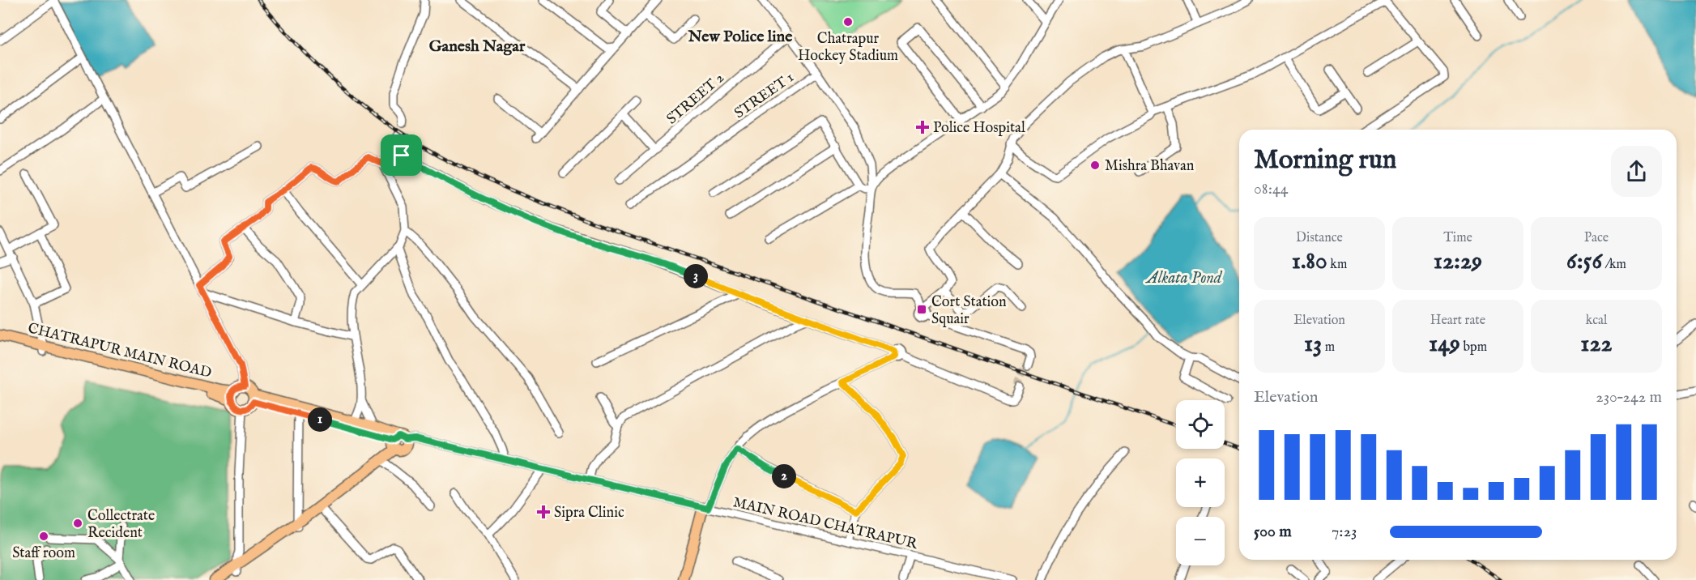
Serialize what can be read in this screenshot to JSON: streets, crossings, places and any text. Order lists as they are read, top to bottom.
{
  "streets": {
    "main road": ["CHATRAPUR MAIN ROAD"],
    "street": ["STREET 1", "STREET 2", "MAIN ROAD CHATRAPUR"]
  },
  "districts": ["New Police line", "Ganesh Nagar"],
  "water": ["Alkata Pond"],
  "places": {
    "other": [
      "Chatrapur Hockey Stadium",
      "Mishra Bhavan",
      "Collectrate Recident",
      "Staff room"
    ],
    "health": ["Police Hospital", "Sipra Clinic"],
    "transit": ["Cort Station Squair"]
  },
  "page": {
    "heading": ["Morning run", "08:44"],
    "stats": [
      ["Distance", "1.80 km"],
      ["Time", "12:29"],
      ["Pace", "6:56 /km"],
      ["Elevation", "13 m"],
      ["Heart rate", "149 bpm"],
      ["kcal", "122"]
    ],
    "pins": ["3", "1", "2"],
    "chart": ["Elevation", "230–242 m"],
    "map_buttons": ["+", "−"],
    "list": [
      {
        "name": "500 m",
        "note": "7:23"
      }
    ]
  }
}
